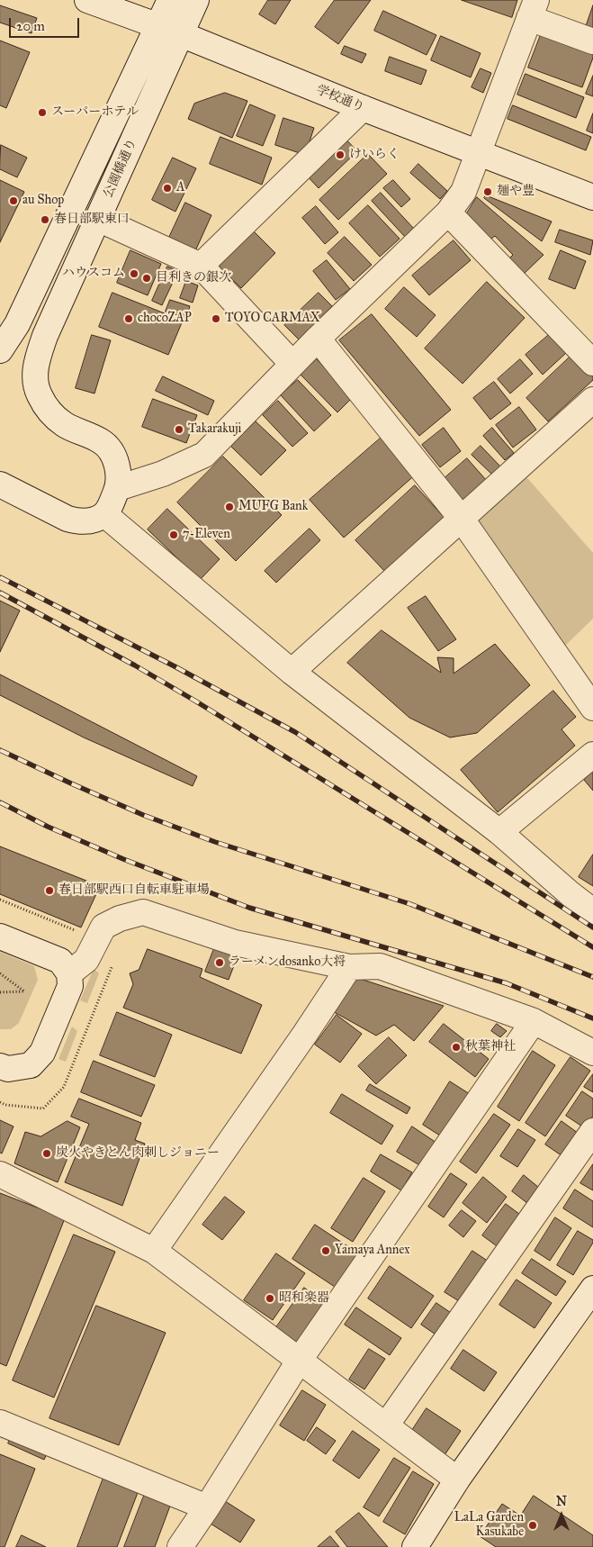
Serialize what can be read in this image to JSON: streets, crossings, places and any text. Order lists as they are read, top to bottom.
{
  "streets": {
    "street": ["学校通り", "公園橋通り"]
  },
  "crossings": [
    ["学校通り", "公園橋通り"]
  ],
  "places": [
    "スーパーホテル",
    "けいらく",
    "A",
    "麺や豊",
    "au Shop",
    "春日部駅東口",
    "ハウスコム",
    "目利きの銀次",
    "chocoZAP",
    "TOYO CARMAX",
    "Takarakuji",
    "MUFG Bank",
    "7-Eleven",
    "春日部駅西口自転車駐車場",
    "ラーメンdosanko大将",
    "秋葉神社",
    "炭火やきとん肉刺しジョニー",
    "Yamaya Annex",
    "昭和楽器",
    "LaLa Garden Kasukabe"
  ],
  "scale_bar": "20 m",
  "north": "top"
}
